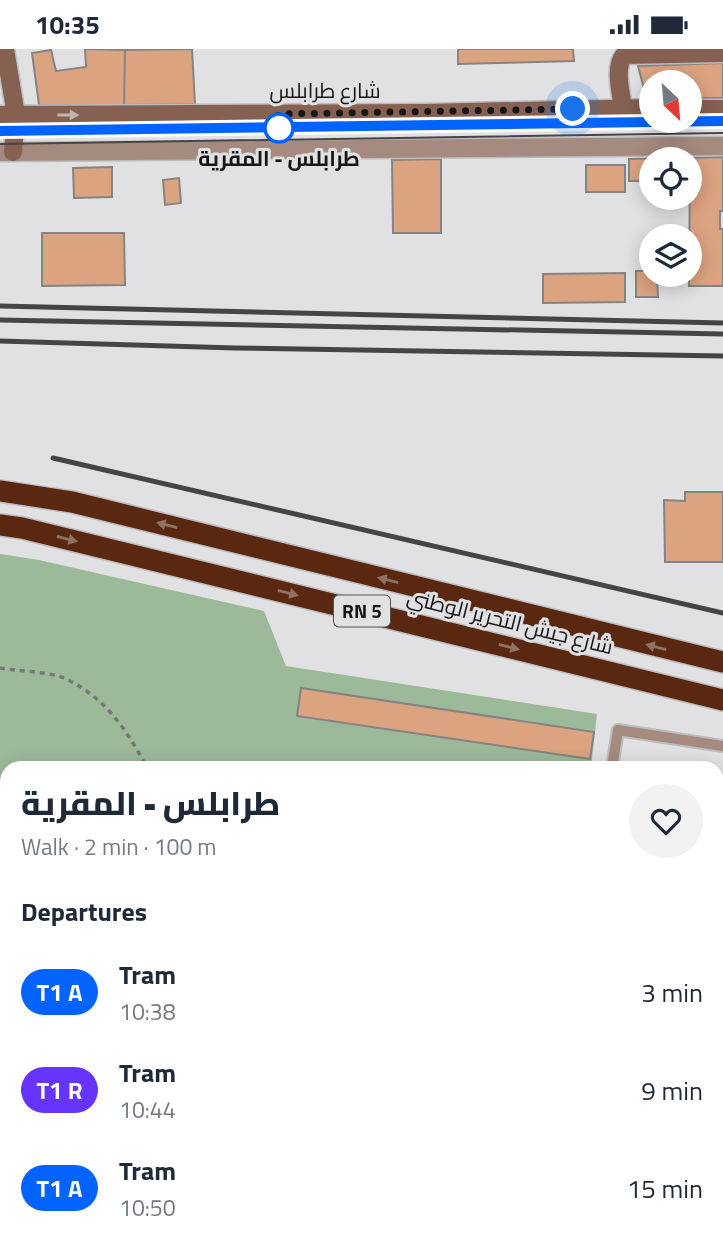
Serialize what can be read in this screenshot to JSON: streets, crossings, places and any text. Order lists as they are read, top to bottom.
{
  "streets": {
    "highway": ["RN 5", "شارع جيش التحرير الوطني"],
    "main road": ["شارع طرابلس"]
  },
  "one_way": ["شارع طرابلس"],
  "places": ["طرابلس - المقرية"],
  "north": "bottom right",
  "page": {
    "status": "10:35",
    "heading": [
      ["طرابلس - المقرية", "Walk · 2 min · 100 m"],
      "Departures"
    ],
    "list": [
      {
        "mark": "T1 A",
        "name": "Tram",
        "note": "10:38",
        "value": "3 min"
      },
      {
        "mark": "T1 R",
        "name": "Tram",
        "note": "10:44",
        "value": "9 min"
      },
      {
        "mark": "T1 A",
        "name": "Tram",
        "note": "10:50",
        "value": "15 min"
      }
    ]
  }
}
